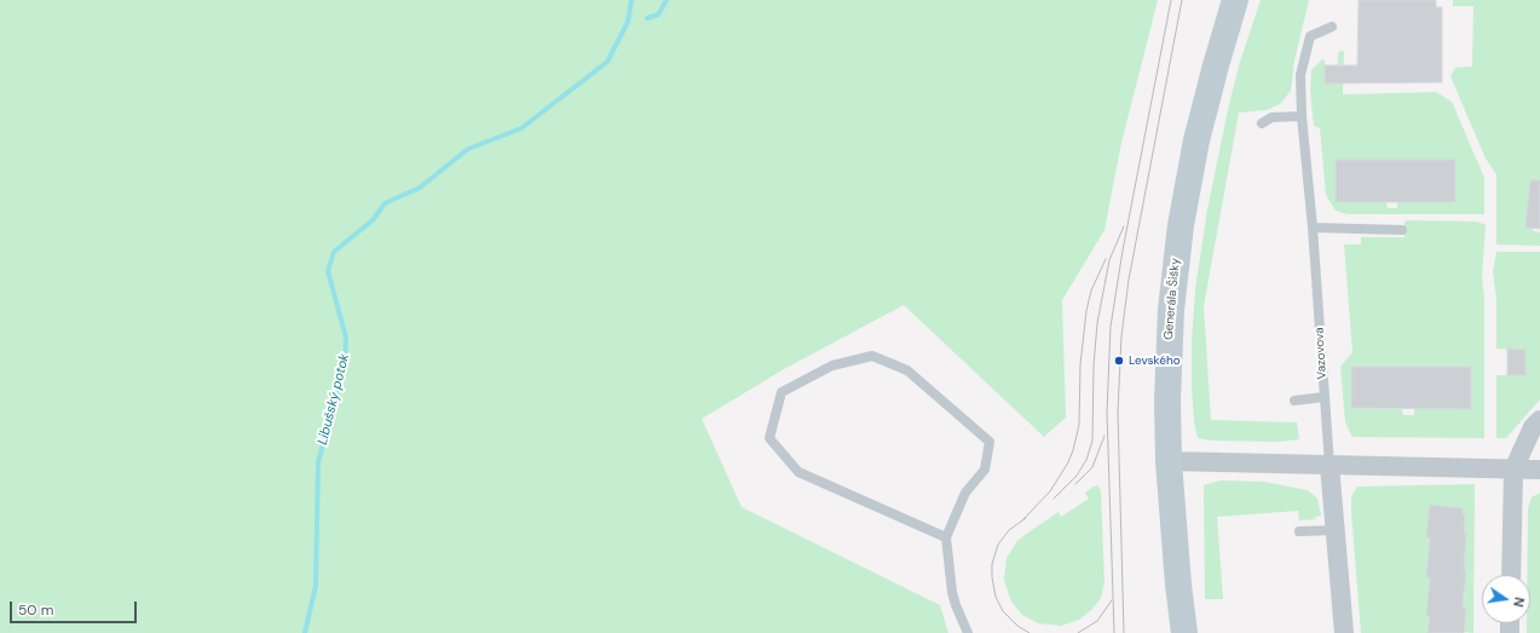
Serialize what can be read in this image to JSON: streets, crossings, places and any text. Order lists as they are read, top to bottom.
{
  "streets": {
    "main road": ["Generála Šišky"],
    "street": ["Vazovova"]
  },
  "water": ["Libušský potok"],
  "places": ["Levského"],
  "scale_bar": "50 m",
  "north": "right"
}
